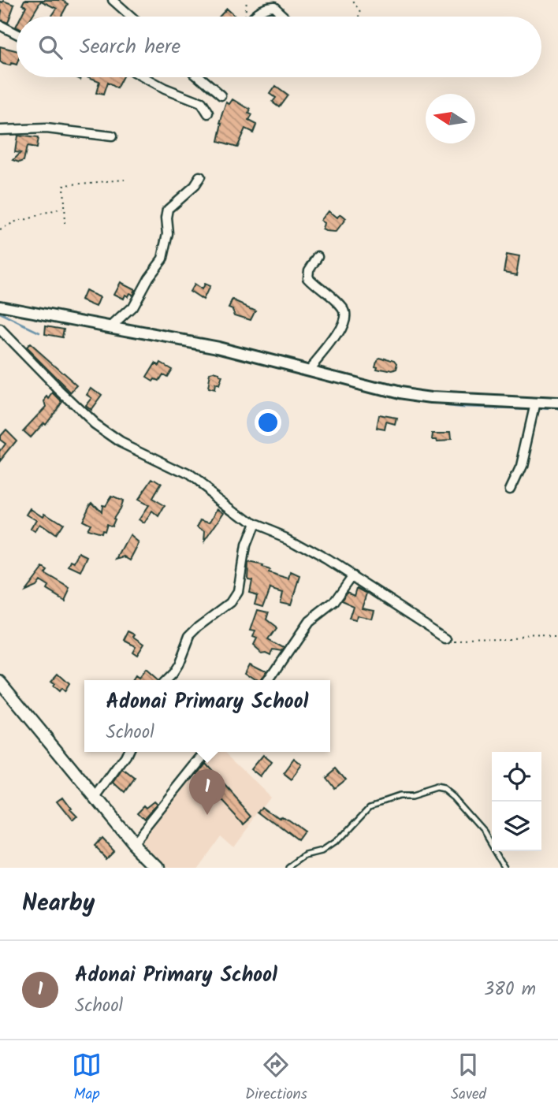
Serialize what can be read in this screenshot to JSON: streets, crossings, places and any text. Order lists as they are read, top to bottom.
{
  "north": "left",
  "page": {
    "search": "Search here",
    "popup": ["Adonai Primary School", "School"],
    "pins": "1",
    "heading": "Nearby",
    "list": [
      {
        "mark": "1",
        "name": "Adonai Primary School",
        "note": "School",
        "value": "380 m"
      }
    ],
    "nav": ["Map", "Directions", "Saved"]
  }
}
